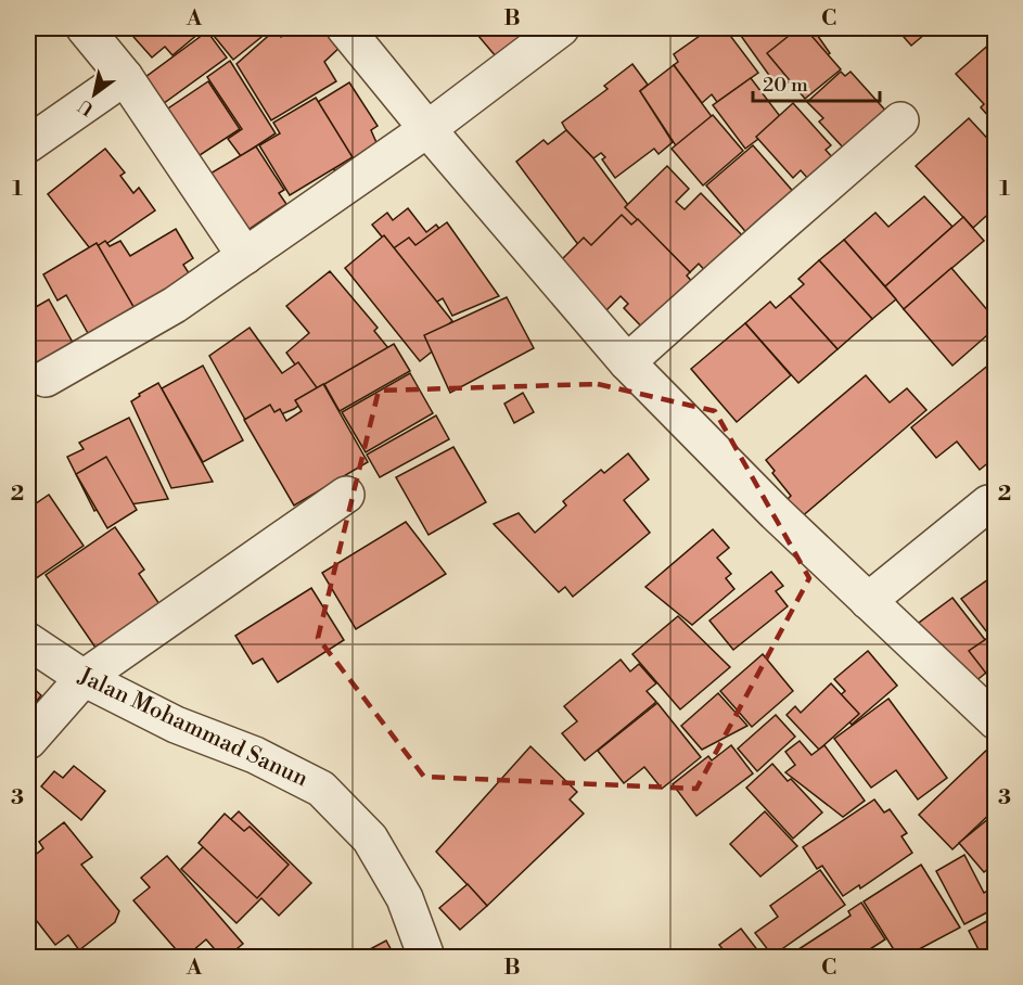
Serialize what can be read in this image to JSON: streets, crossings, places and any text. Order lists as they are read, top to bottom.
{
  "streets": {
    "street": ["Jalan Mohammad Sanun"]
  },
  "scale_bar": "20 m",
  "north": "bottom left",
  "grid": {
    "columns": ["A", "B", "C"],
    "rows": ["1", "2", "3"]
  }
}
